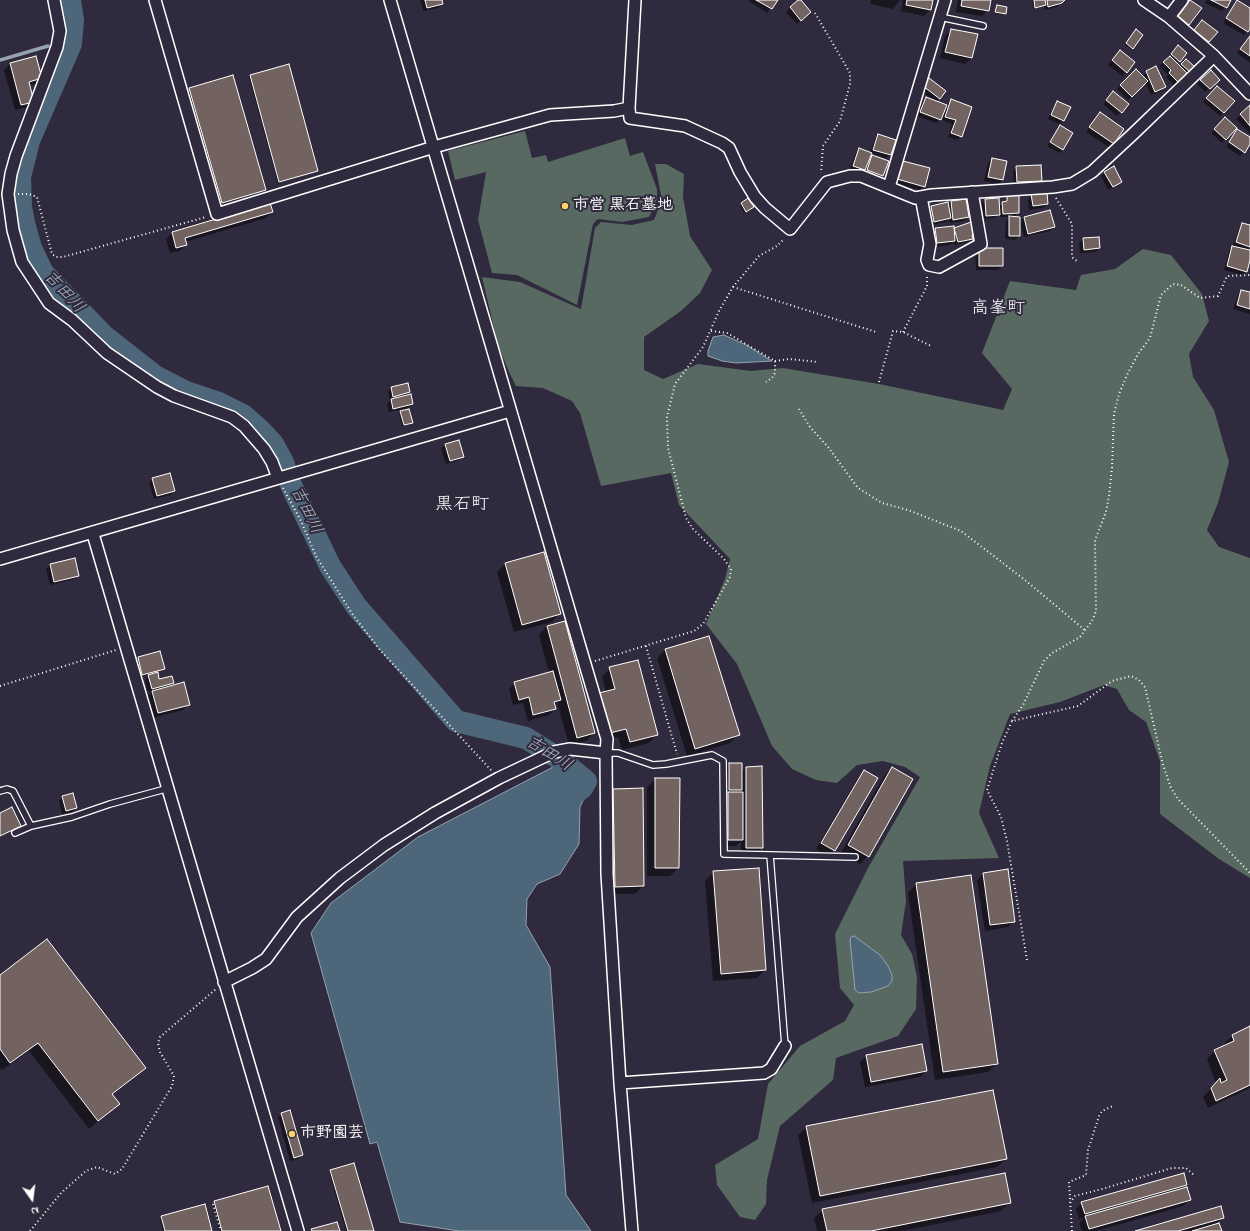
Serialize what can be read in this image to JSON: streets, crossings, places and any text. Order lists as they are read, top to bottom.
{
  "districts": ["高峯町", "黒石町"],
  "water": ["吉田川"],
  "places": ["市営 黒石墓地", "市野園芸"],
  "north": "bottom"
}
